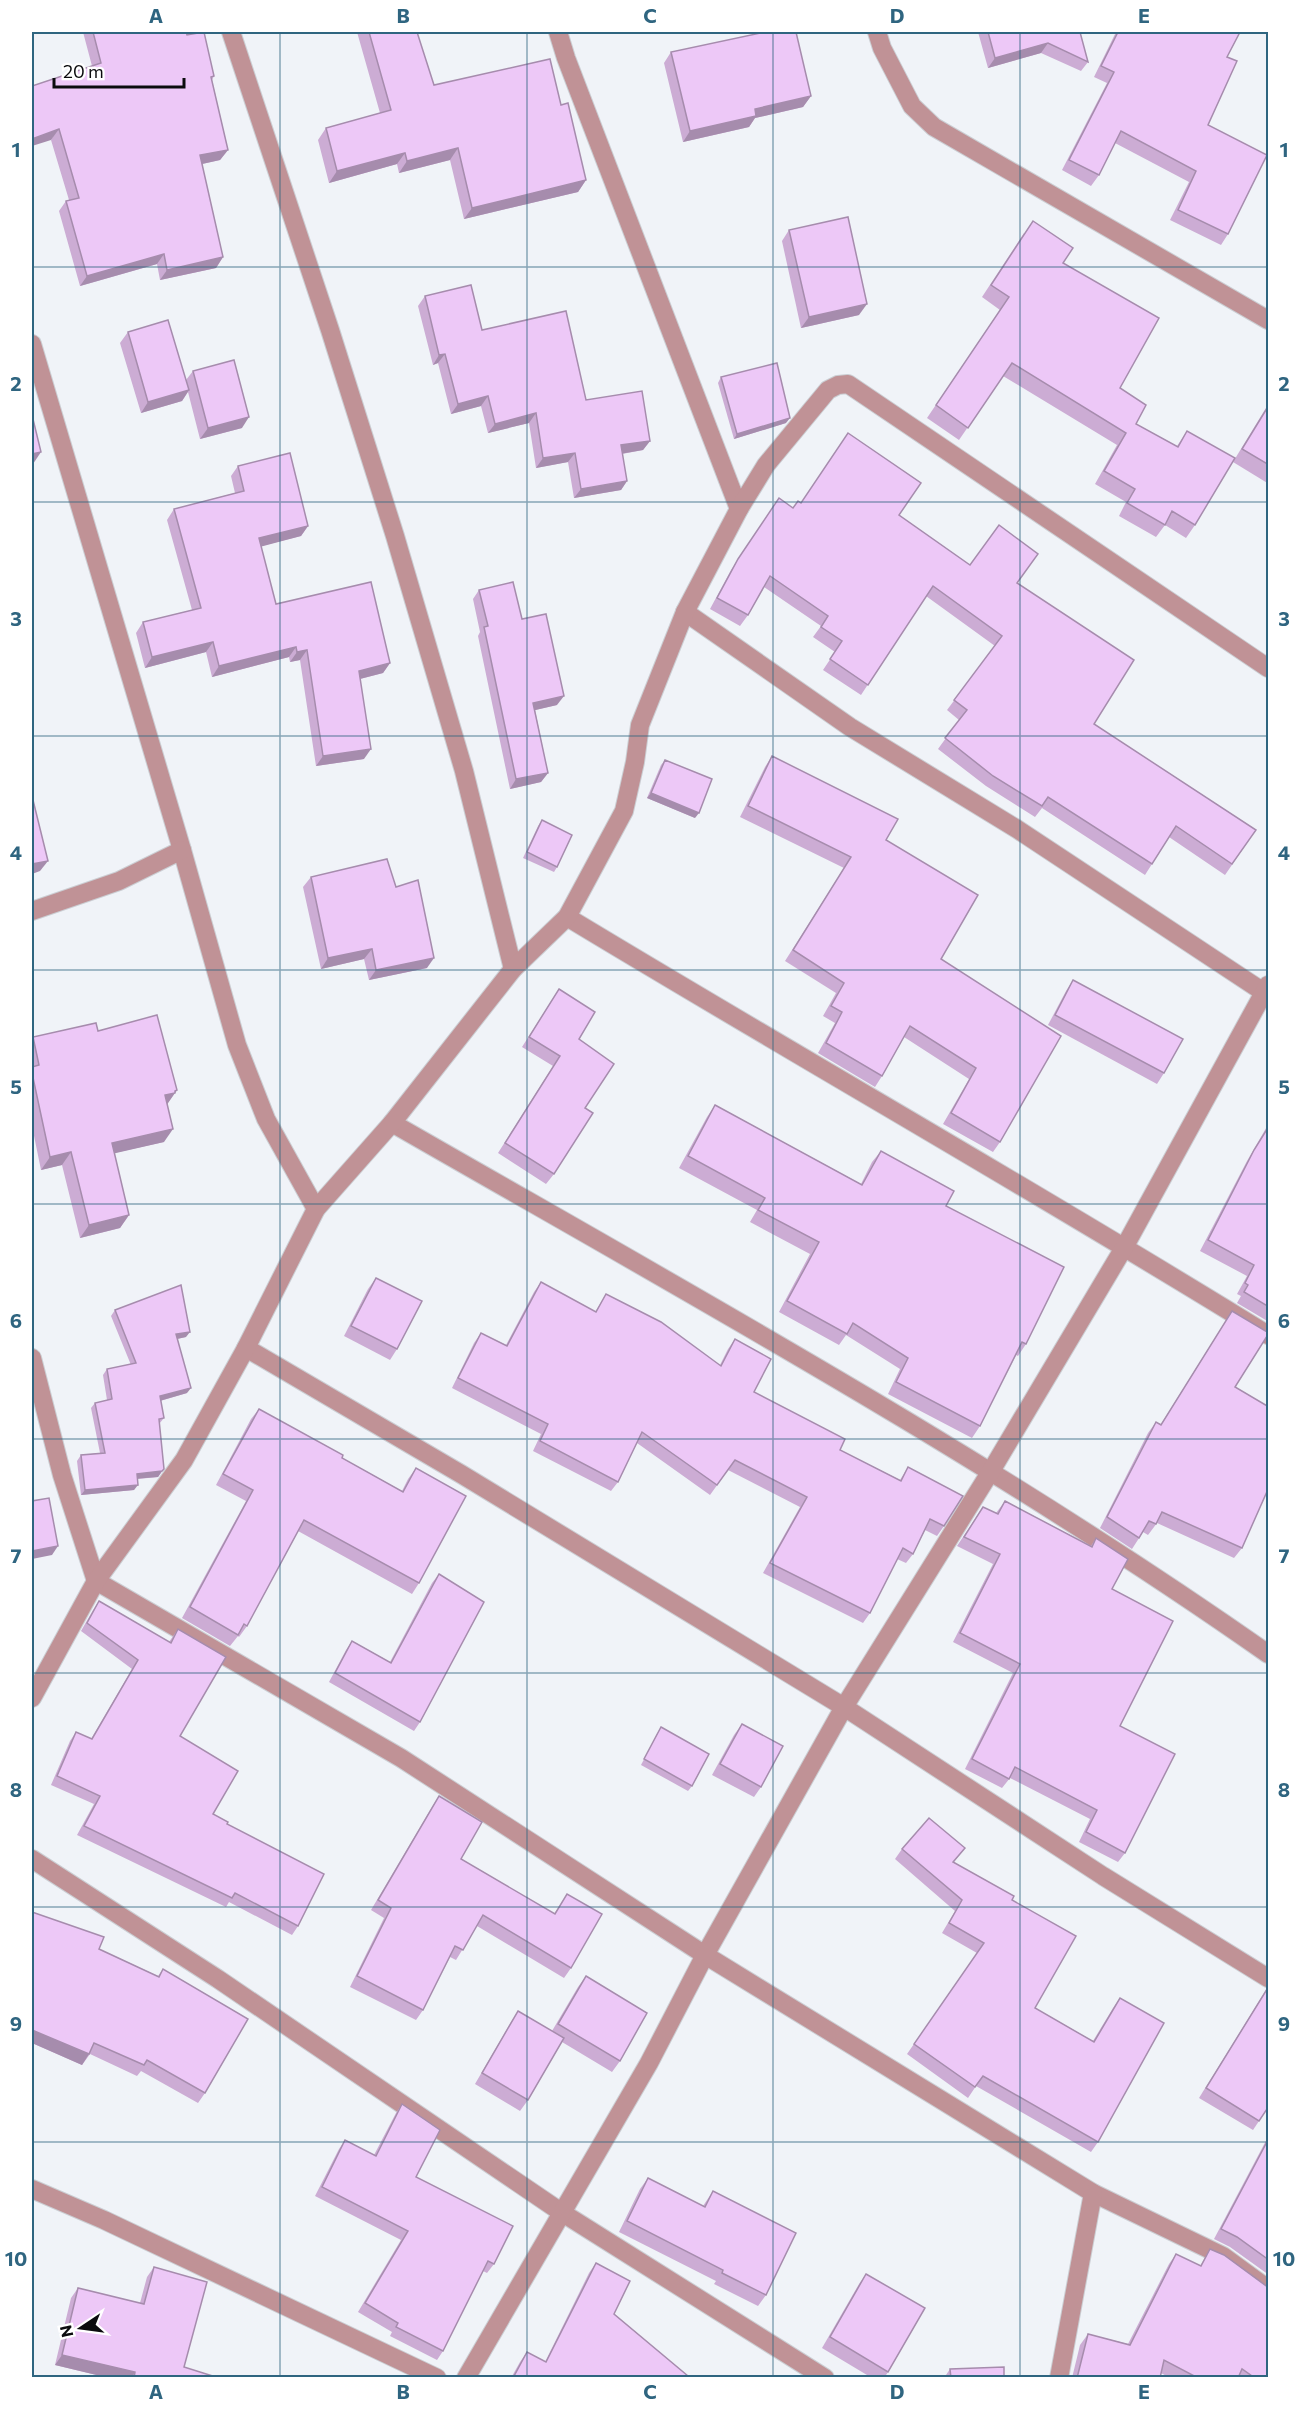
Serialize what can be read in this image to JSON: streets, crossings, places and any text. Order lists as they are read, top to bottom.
{
  "scale_bar": "20 m",
  "north": "left",
  "grid": {
    "columns": [
      "A",
      "B",
      "C",
      "D",
      "E"
    ],
    "rows": [
      "1",
      "2",
      "3",
      "4",
      "5",
      "6",
      "7",
      "8",
      "9",
      "10"
    ]
  }
}
